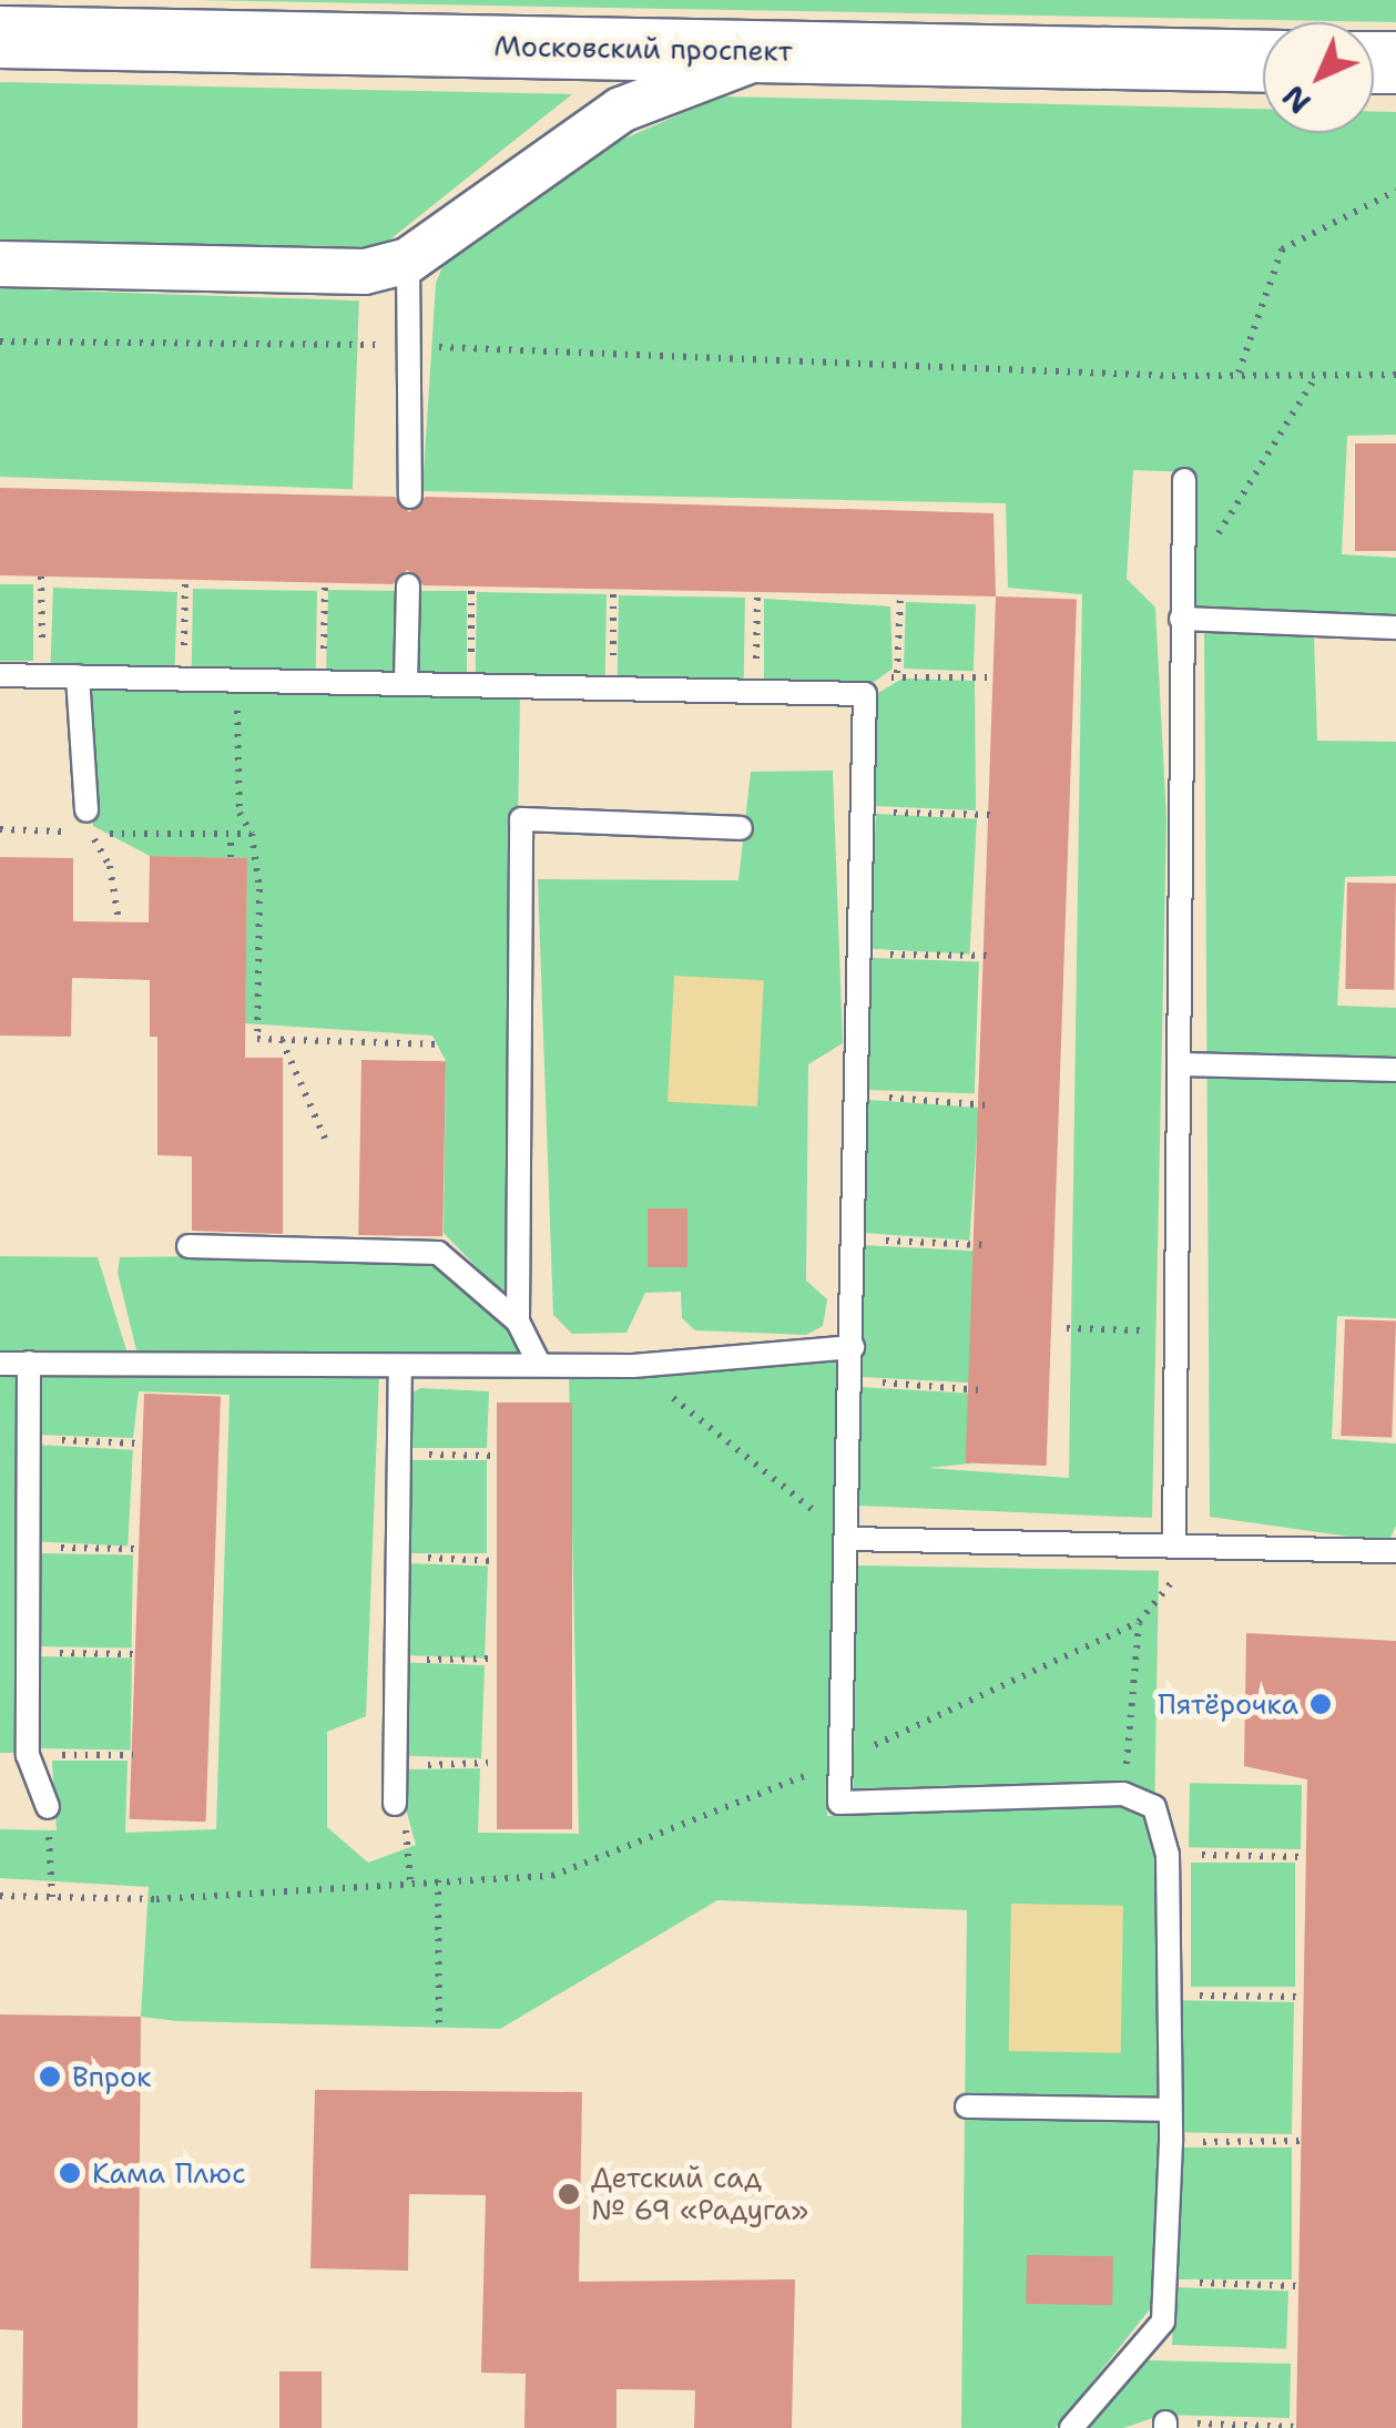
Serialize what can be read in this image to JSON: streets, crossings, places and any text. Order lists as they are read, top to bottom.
{
  "streets": {
    "main road": ["Московский проспект"]
  },
  "places": [
    "Пятёрочка",
    "Впрок",
    "Кама Плюс",
    "Детский сад № 69 «Радуга»"
  ],
  "north": "bottom left"
}
